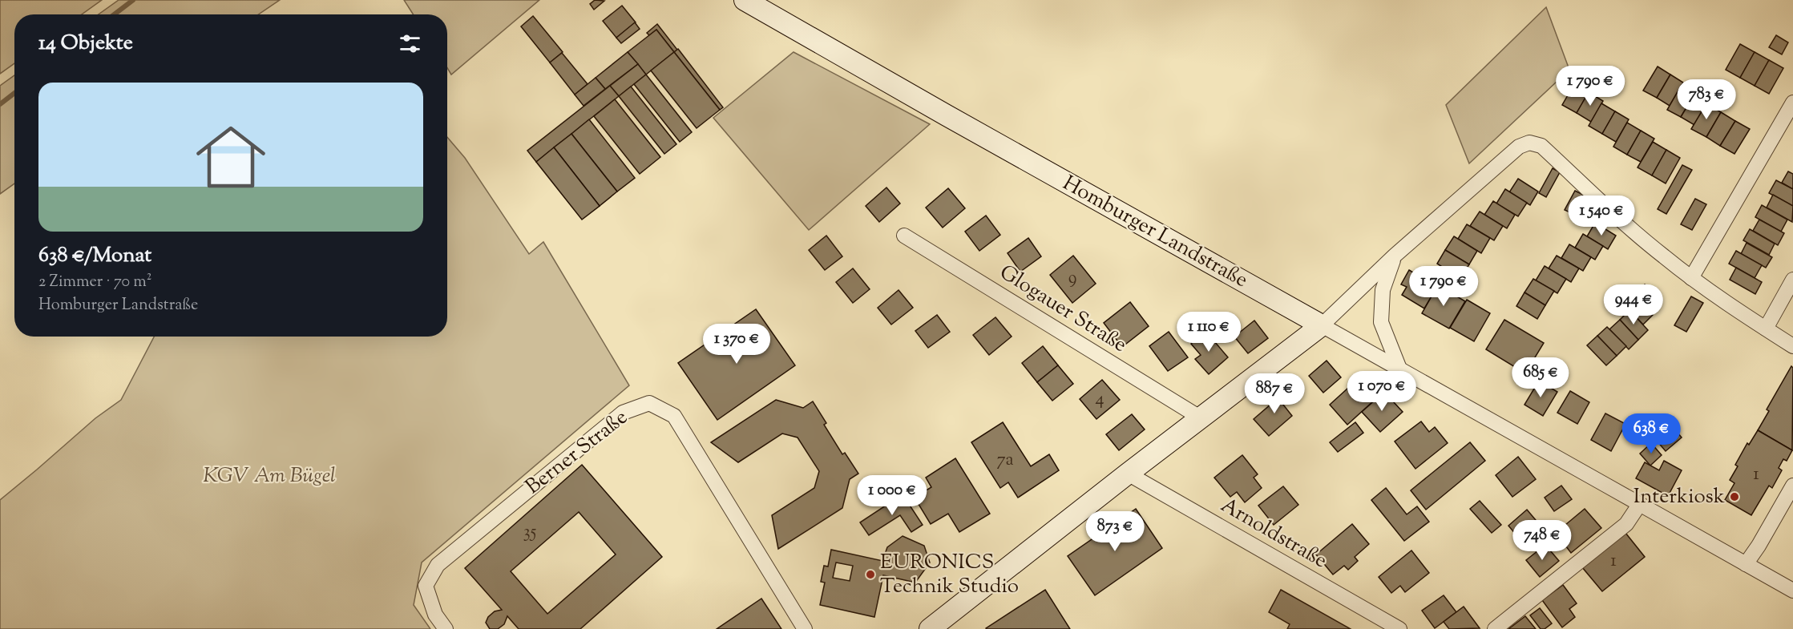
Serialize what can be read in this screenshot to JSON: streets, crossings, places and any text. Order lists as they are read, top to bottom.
{
  "streets": {
    "street": [
      "Homburger Landstraße",
      "Glogauer Straße",
      "Berner Straße",
      "Arnoldstraße"
    ]
  },
  "parks": ["KGV Am Bügel"],
  "places": ["Interkiosk", "EURONICS Technik Studio"],
  "house_numbers": [
    "9",
    "4",
    "7a",
    "1",
    "35",
    "1"
  ],
  "page": {
    "heading": "14 Objekte",
    "price": [
      "1 790 €",
      "783 €",
      "1 540 €",
      "1 790 €",
      "944 €",
      "1 110 €",
      "1 370 €",
      "685 €",
      "1 070 €",
      "887 €",
      "638 €",
      "1 000 €",
      "873 €",
      "748 €"
    ],
    "list": [
      {
        "name": "638 €/Monat",
        "note": "2 Zimmer · 70 m² · Homburger Landstraße"
      }
    ]
  }
}
